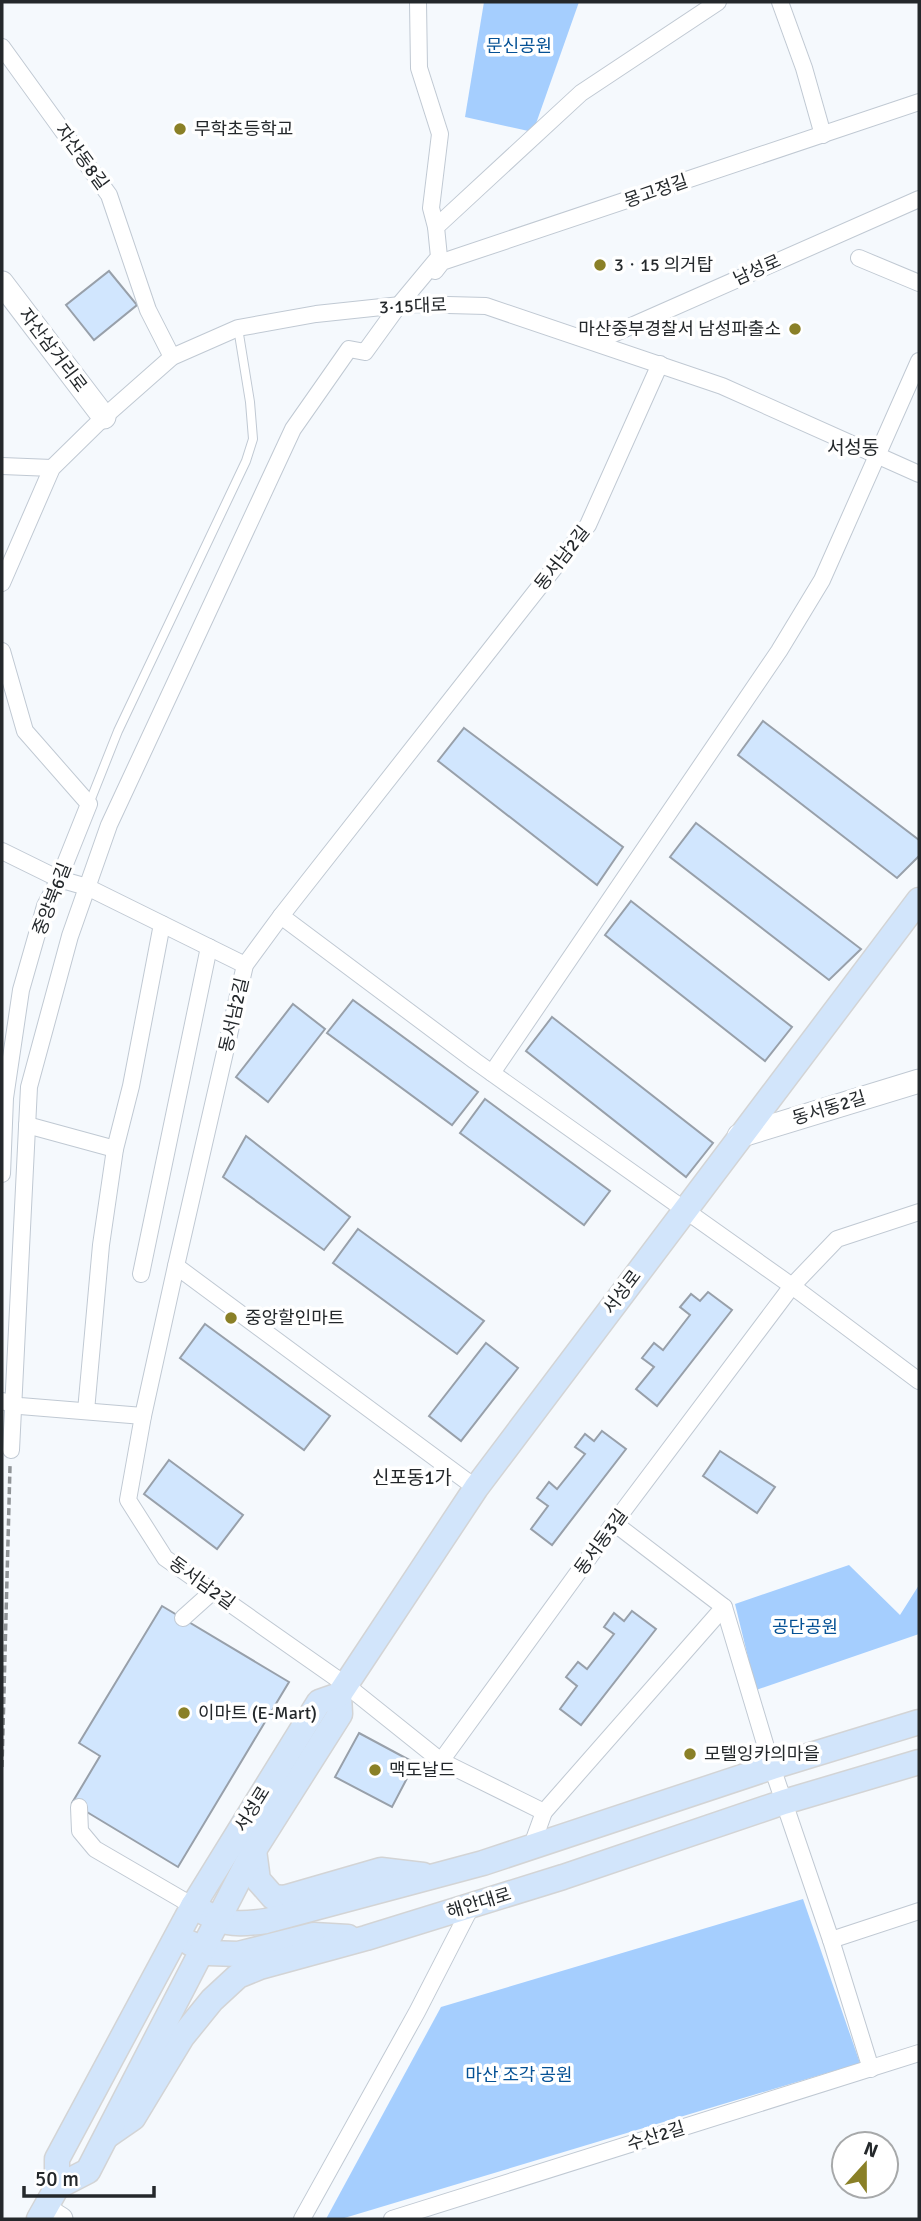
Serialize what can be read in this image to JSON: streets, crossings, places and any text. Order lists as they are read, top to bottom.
{
  "streets": {
    "main road": [
      "자산삼거리로",
      "동서동2길",
      "서성로",
      "해안대로"
    ],
    "street": [
      "자산동8길",
      "몽고정길",
      "남성로",
      "3·15대로",
      "동서남2길",
      "중앙북6길",
      "동서동3길",
      "수산2길"
    ]
  },
  "crossings": [
    ["자산동8길", "3·15대로"],
    ["몽고정길", "3·15대로"],
    ["남성로", "3·15대로"],
    ["3·15대로", "자산삼거리로"],
    ["3·15대로", "동서남2길"],
    ["동서남2길", "서성로"],
    ["동서동2길", "서성로"],
    ["서성로", "해안대로"]
  ],
  "districts": ["서성동", "신포동1가"],
  "parks": ["문신공원", "공단공원", "마산 조각 공원"],
  "places": [
    "무학초등학교",
    "3ㆍ15 의거탑",
    "마산중부경찰서 남성파출소",
    "중앙할인마트",
    "이마트 (E-Mart)",
    "모텔잉카의마을",
    "맥도날드"
  ],
  "scale_bar": "50 m",
  "north": "top"
}
